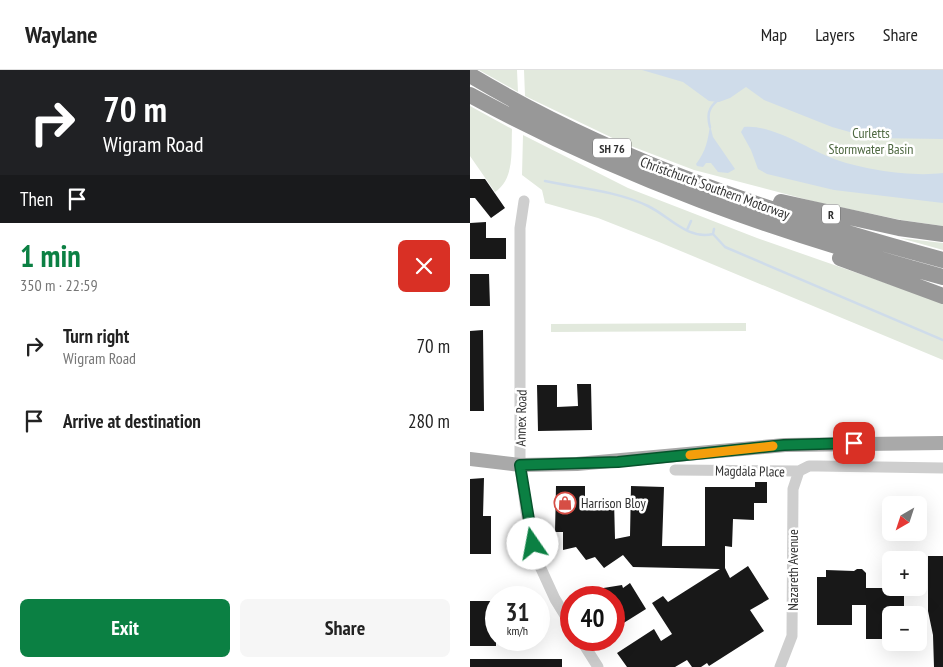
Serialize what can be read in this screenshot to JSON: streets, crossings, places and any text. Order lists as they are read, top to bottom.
{
  "streets": {
    "highway": ["SH 76", "Christchurch Southern Motorway", "R"],
    "street": ["Annex Road", "Magdala Place", "Nazareth Avenue"]
  },
  "crossings": [
    ["Christchurch Southern Motorway", "R"],
    ["Magdala Place", "Nazareth Avenue"]
  ],
  "parks": ["Curletts Stormwater Basin"],
  "places": {
    "shop": ["Harrison Bloy"]
  },
  "north": "bottom left",
  "page": {
    "header": "Waylane",
    "nav": ["Map", "Layers", "Share"],
    "turn": ["70 m", "Wigram Road"],
    "then": "Then",
    "heading": ["1 min", "350 m · 22:59"],
    "list": [
      {
        "name": "Turn right",
        "note": "Wigram Road",
        "value": "70 m"
      },
      {
        "name": "Arrive at destination",
        "value": "280 m"
      }
    ],
    "map_buttons": ["+", "−"],
    "speed": "31 km/h",
    "limit": "40",
    "buttons": ["Exit", "Share"]
  }
}
